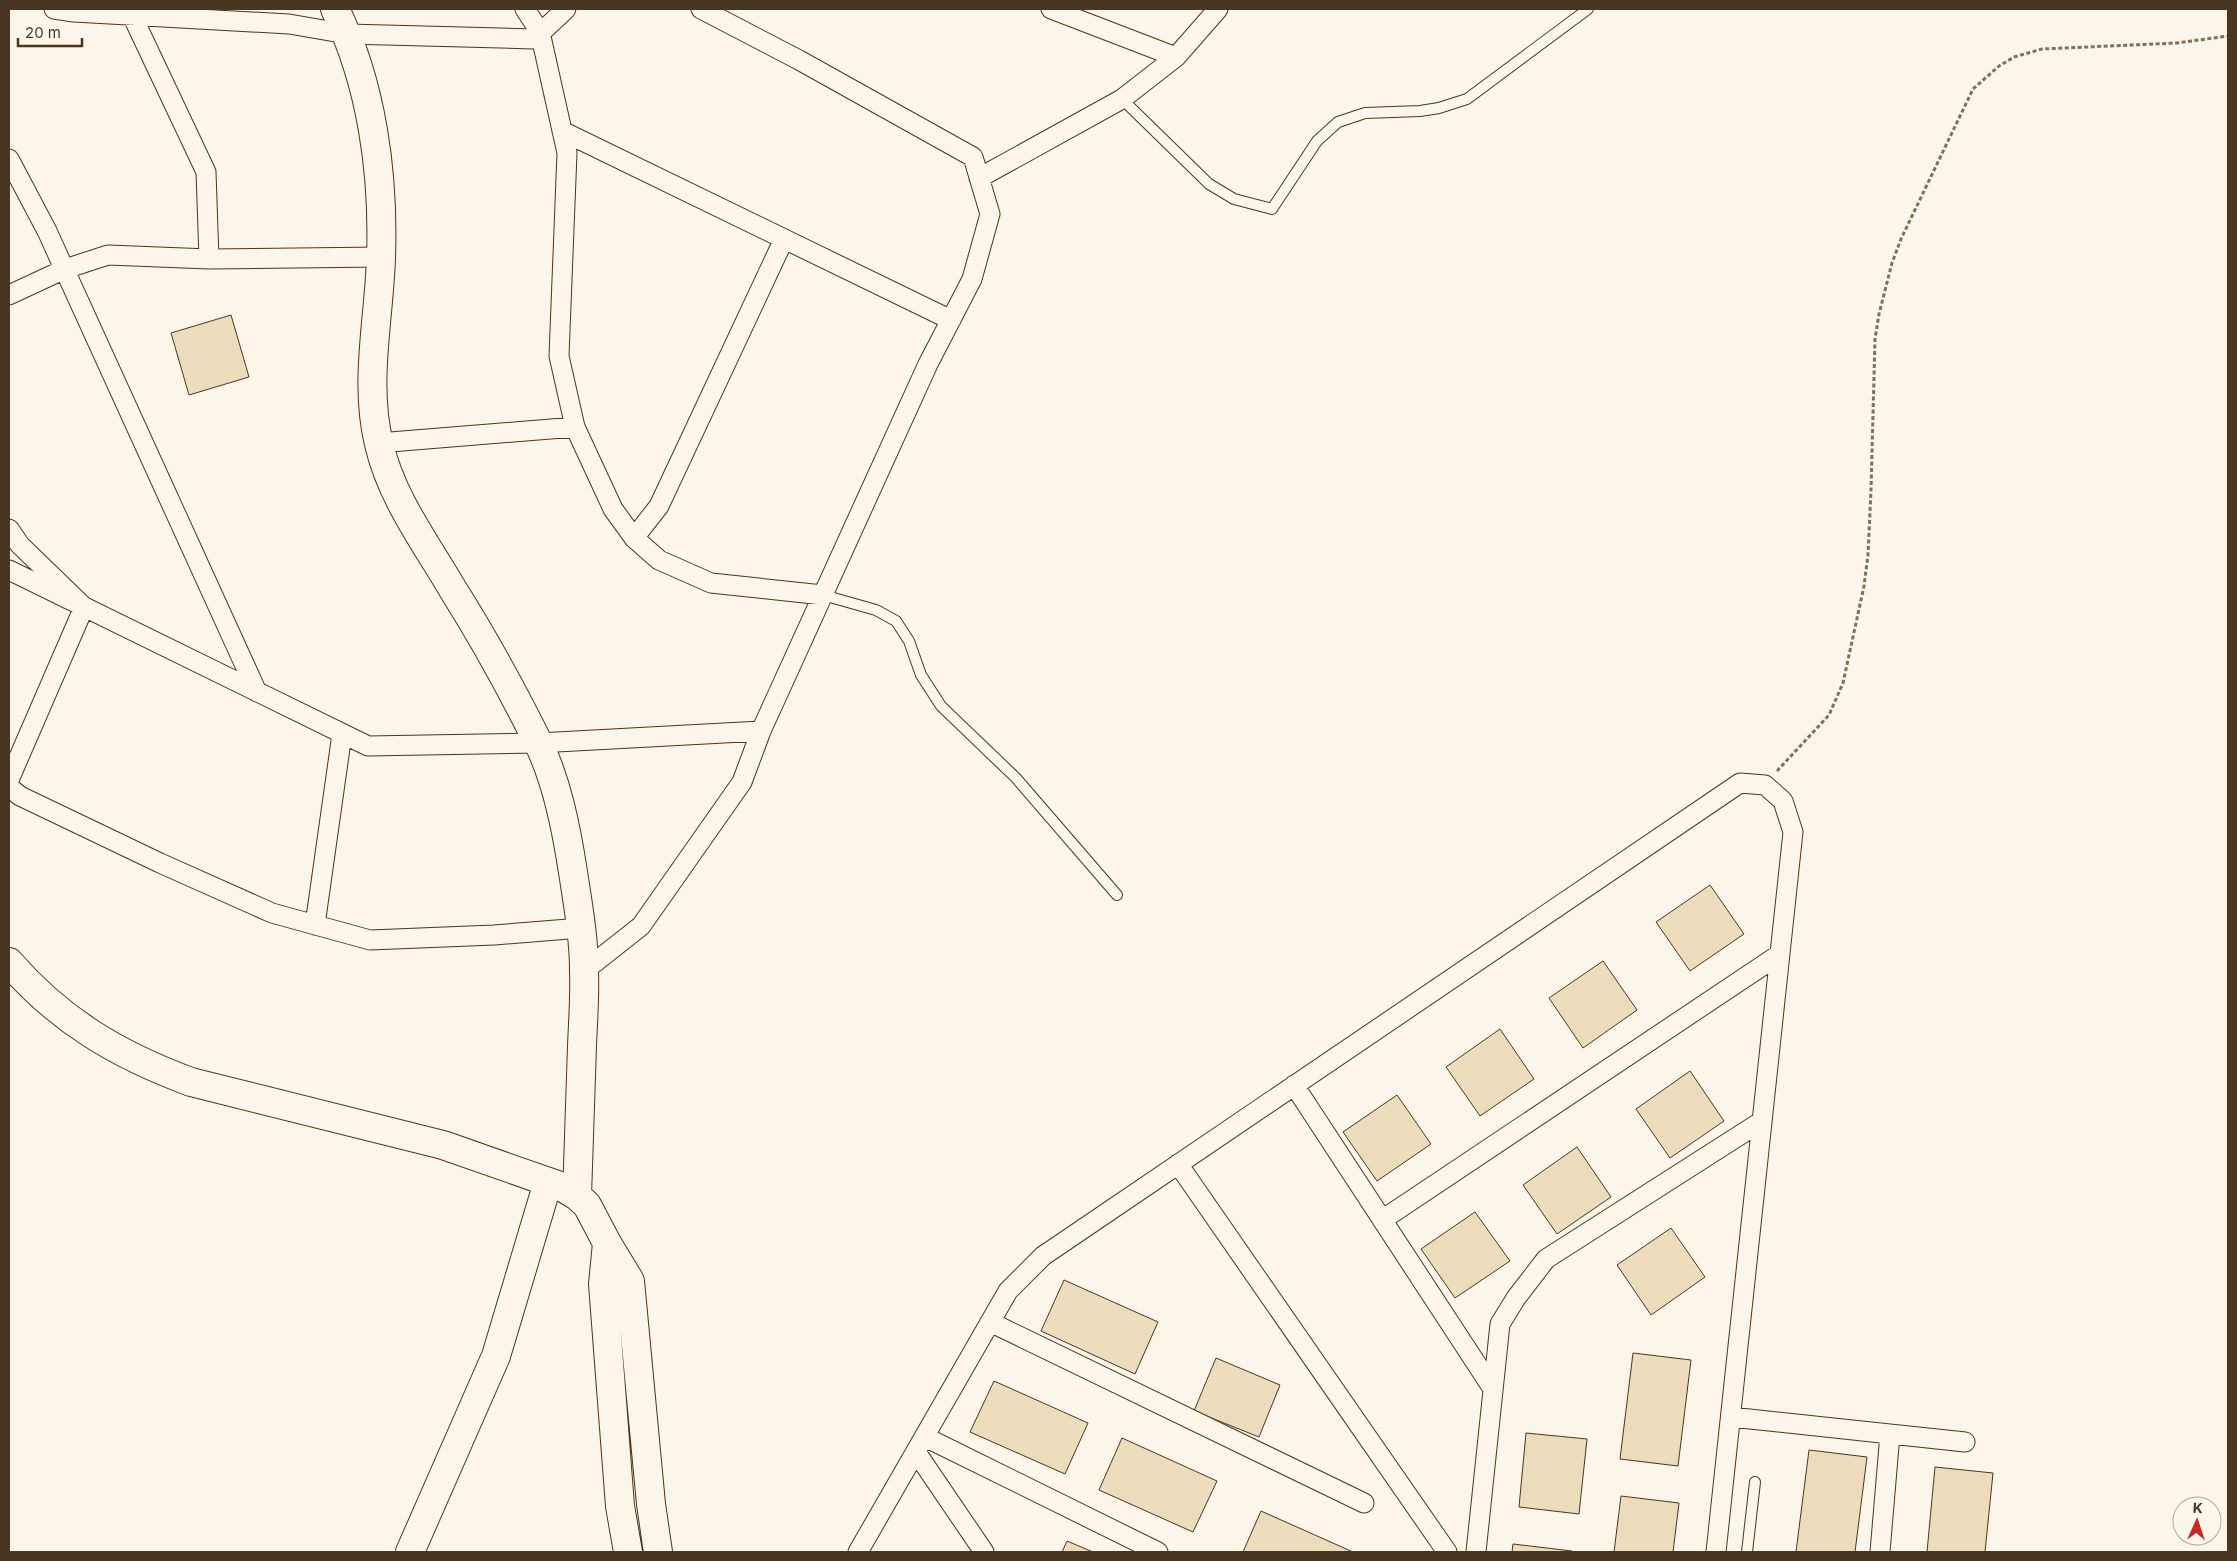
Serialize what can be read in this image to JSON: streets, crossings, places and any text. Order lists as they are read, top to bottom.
{
  "scale_bar": "20 m",
  "north": "top"
}
